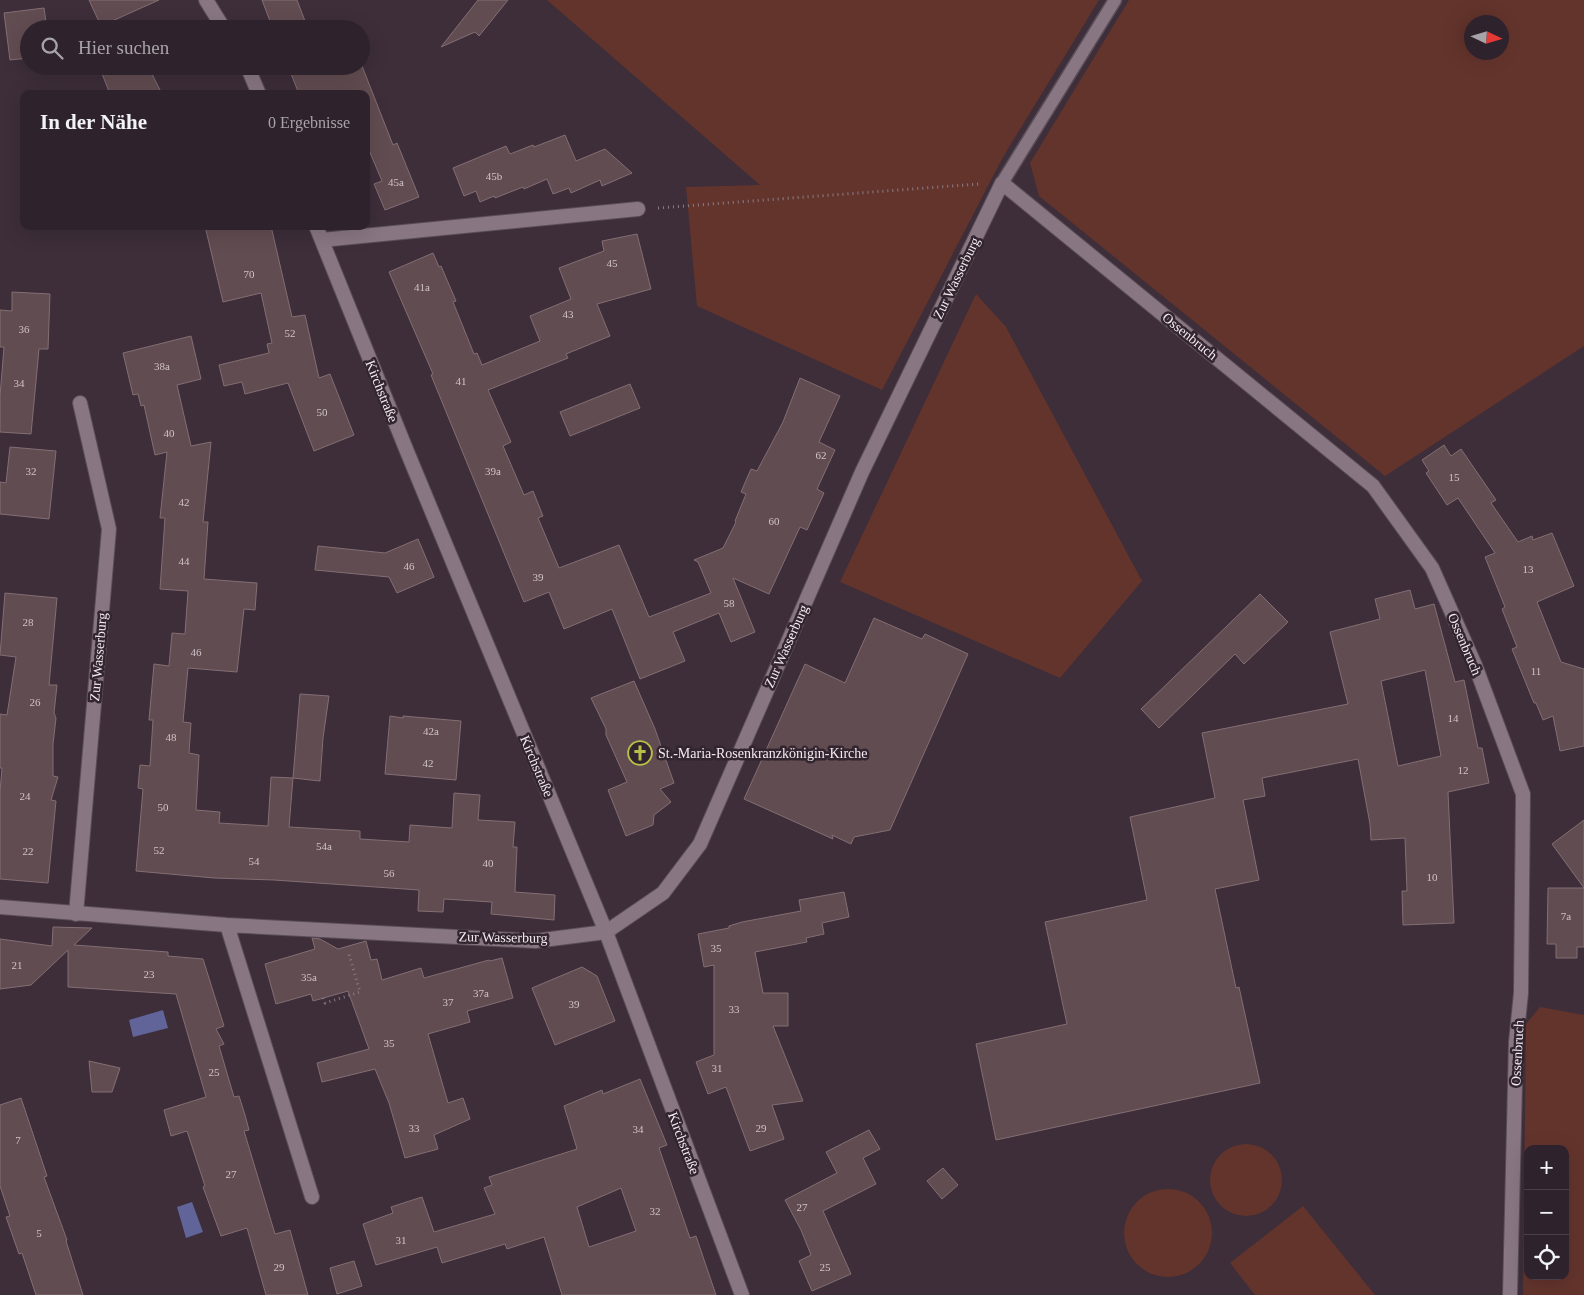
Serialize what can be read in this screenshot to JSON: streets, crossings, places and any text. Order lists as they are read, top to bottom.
{
  "streets": {
    "street": ["Zur Wasserburg", "Ossenbruch", "Kirchstraße"]
  },
  "crossings": [
    ["Zur Wasserburg", "Ossenbruch"],
    ["Zur Wasserburg", "Kirchstraße"]
  ],
  "places": {
    "church": ["St.-Maria-Rosenkranzkönigin-Kirche"]
  },
  "house_numbers": [
    "45b",
    "45a",
    "45",
    "70",
    "41a",
    "43",
    "36",
    "52",
    "38a",
    "41",
    "34",
    "50",
    "40",
    "62",
    "32",
    "39a",
    "15",
    "42",
    "60",
    "44",
    "46",
    "13",
    "39",
    "58",
    "28",
    "46",
    "11",
    "26",
    "14",
    "42a",
    "48",
    "42",
    "12",
    "24",
    "50",
    "54a",
    "52",
    "22",
    "54",
    "40",
    "56",
    "10",
    "7a",
    "35",
    "21",
    "23",
    "35a",
    "37a",
    "37",
    "39",
    "33",
    "35",
    "31",
    "25",
    "33",
    "29",
    "34",
    "7",
    "27",
    "27",
    "32",
    "5",
    "31",
    "29",
    "25"
  ],
  "north": "right",
  "page": {
    "search": "Hier suchen",
    "heading": ["In der Nähe", "0 Ergebnisse"],
    "map_buttons": ["+", "−"]
  }
}
